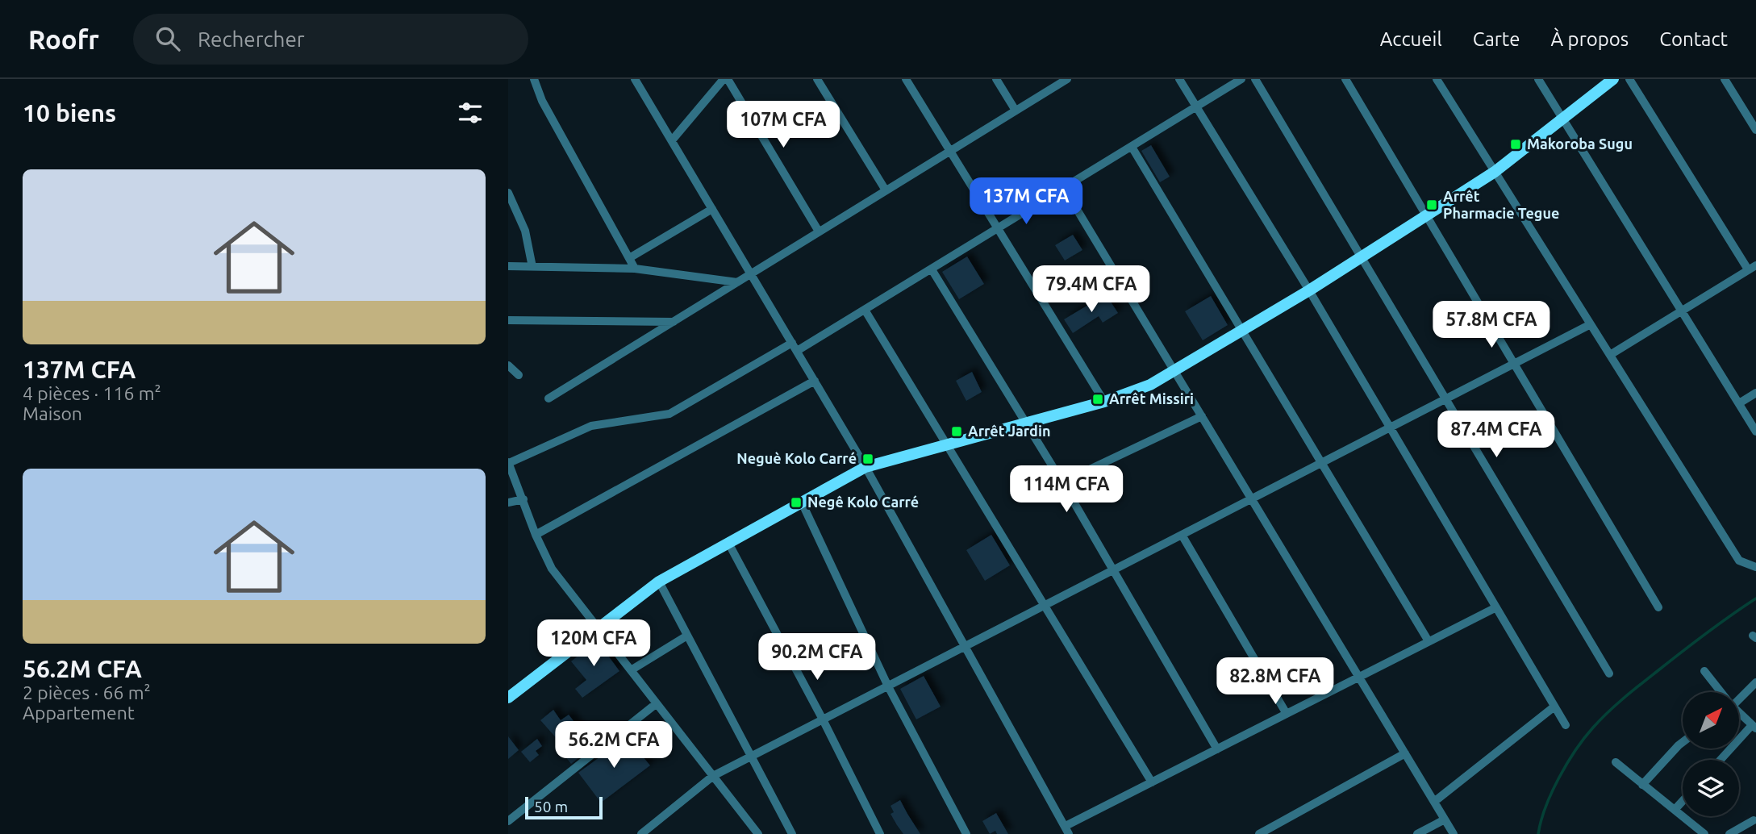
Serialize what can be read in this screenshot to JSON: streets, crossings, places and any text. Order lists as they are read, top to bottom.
{
  "places": {
    "transit": [
      "Makoroba Sugu",
      "Arrêt Pharmacie Tegue",
      "Arrêt Missiri",
      "Arrêt Jardin",
      "Neguè Kolo Carré",
      "Negê Kolo Carré"
    ]
  },
  "scale_bar": "50 m",
  "north": "top right",
  "page": {
    "header": "Roofr",
    "search": "Rechercher",
    "nav": [
      "Accueil",
      "Carte",
      "À propos",
      "Contact"
    ],
    "heading": "10 biens",
    "price": [
      "107M CFA",
      "137M CFA",
      "79.4M CFA",
      "57.8M CFA",
      "87.4M CFA",
      "114M CFA",
      "120M CFA",
      "90.2M CFA",
      "82.8M CFA",
      "56.2M CFA"
    ],
    "list": [
      {
        "name": "137M CFA",
        "note": "4 pièces · 116 m² · Maison"
      },
      {
        "name": "56.2M CFA",
        "note": "2 pièces · 66 m² · Appartement"
      }
    ],
    "scale": "50 m"
  }
}
